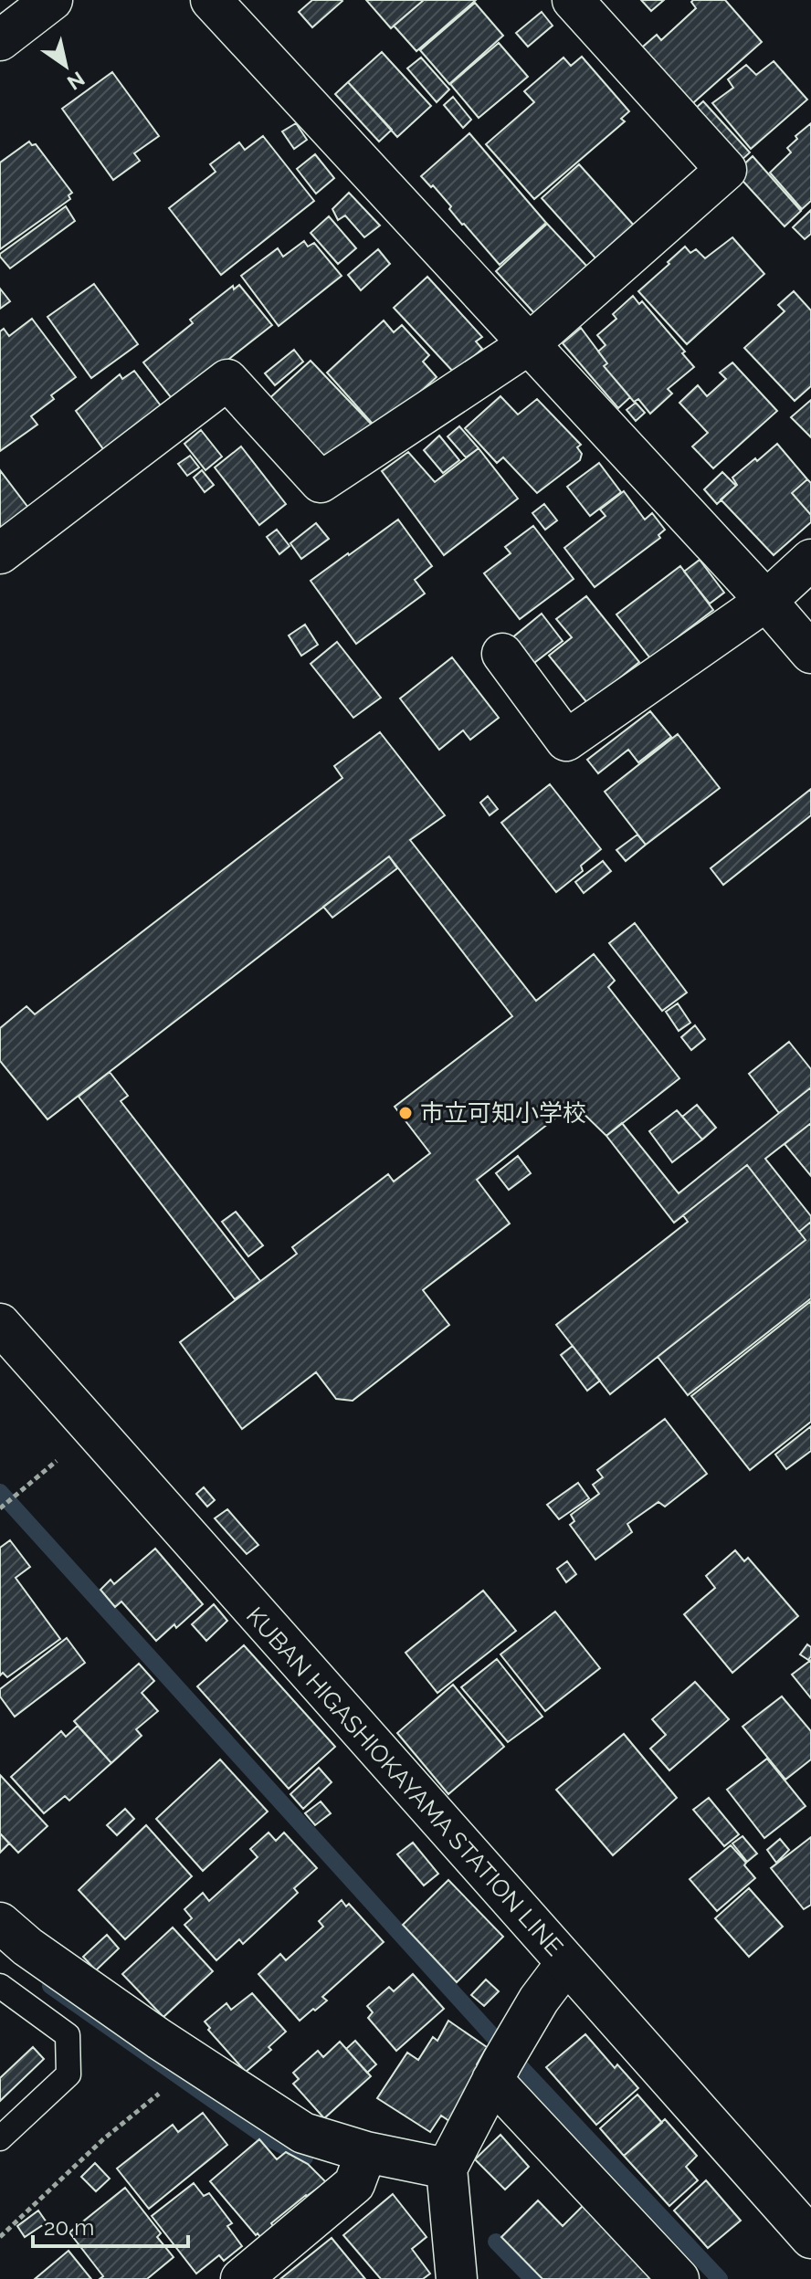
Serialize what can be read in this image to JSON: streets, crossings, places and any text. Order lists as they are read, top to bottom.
{
  "streets": {
    "street": ["KUBAN HIGASHIOKAYAMA STATION LINE"]
  },
  "places": ["市立可知小学校"],
  "scale_bar": "20 m",
  "north": "bottom right"
}
